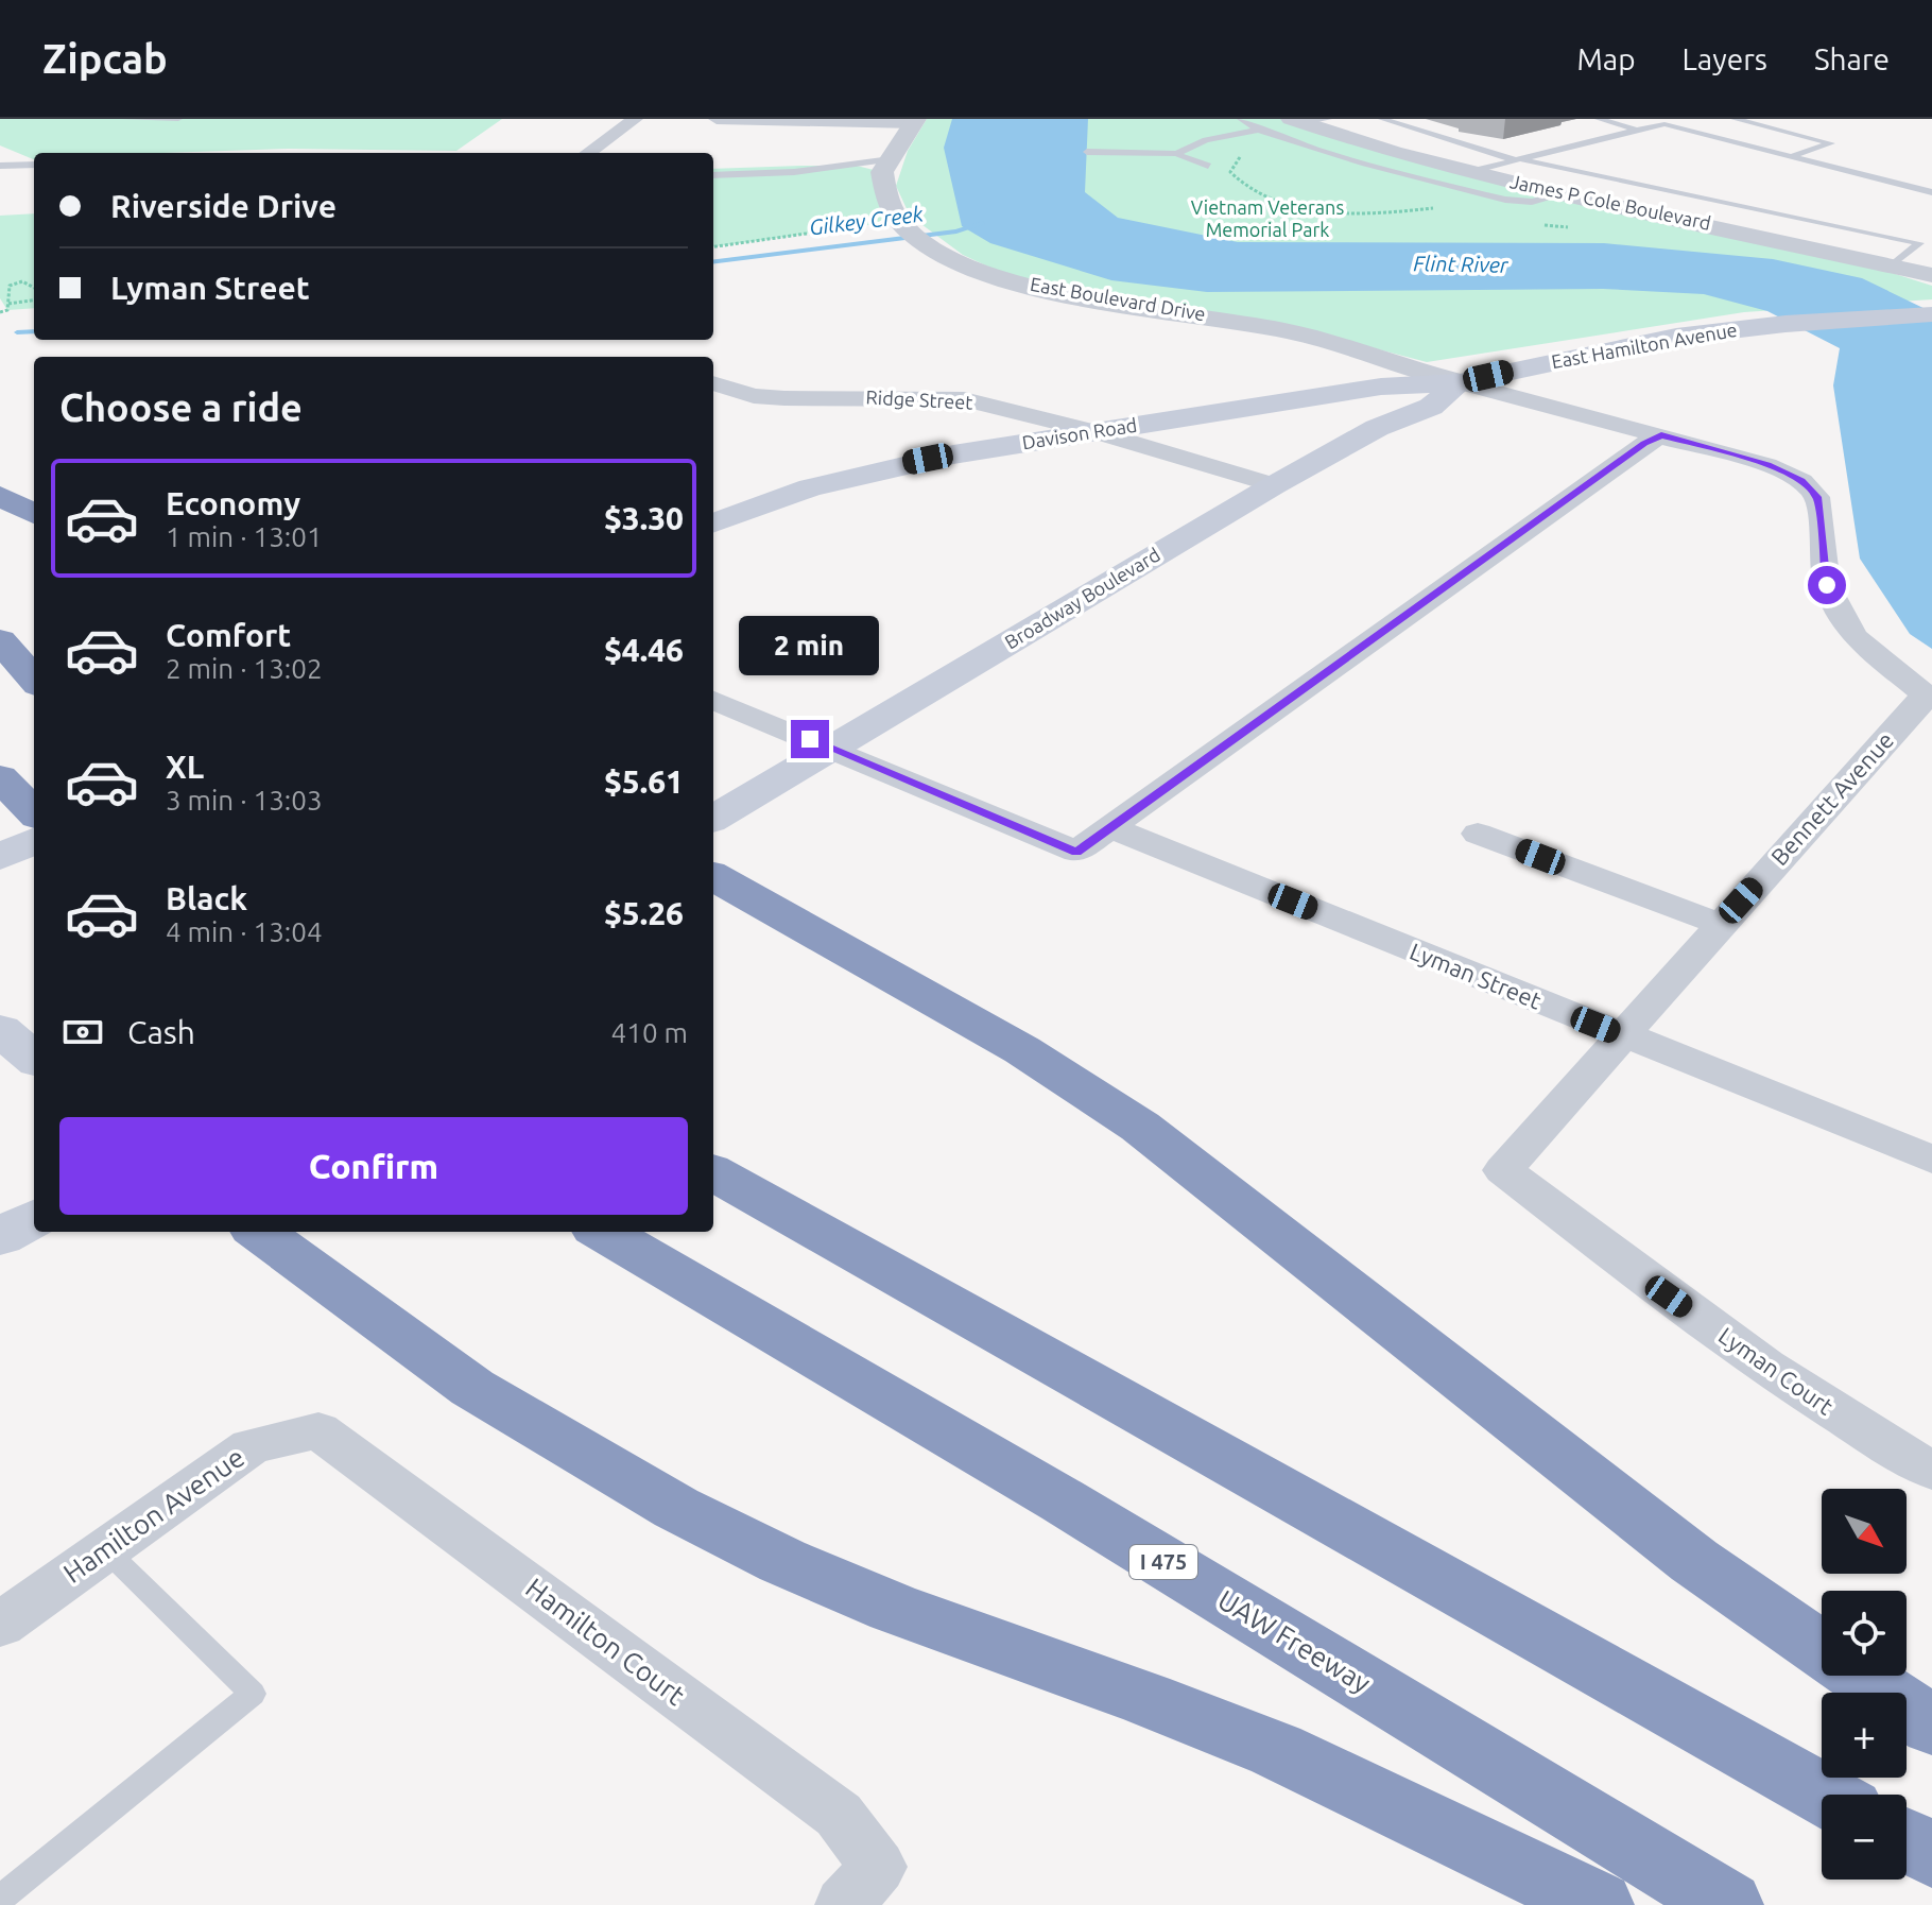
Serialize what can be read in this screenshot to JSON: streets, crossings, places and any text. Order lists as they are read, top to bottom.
{
  "streets": {
    "highway": ["I 475", "UAW Freeway"],
    "main road": ["East Hamilton Avenue", "Davison Road", "Broadway Boulevard"],
    "street": [
      "James P Cole Boulevard",
      "East Boulevard Drive",
      "Ridge Street",
      "Bennett Avenue",
      "Lyman Street",
      "Lyman Court",
      "Hamilton Avenue",
      "Hamilton Court"
    ]
  },
  "crossings": [
    ["East Boulevard Drive", "East Hamilton Avenue"],
    ["East Boulevard Drive", "Davison Road"],
    ["East Boulevard Drive", "Broadway Boulevard"],
    ["East Hamilton Avenue", "Davison Road"],
    ["East Hamilton Avenue", "Broadway Boulevard"],
    ["Ridge Street", "Davison Road"],
    ["Ridge Street", "Broadway Boulevard"],
    ["Davison Road", "Broadway Boulevard"],
    ["Bennett Avenue", "Lyman Street"],
    ["Bennett Avenue", "Lyman Court"],
    ["Hamilton Avenue", "Hamilton Court"]
  ],
  "water": ["Gilkey Creek", "Flint River"],
  "parks": ["Vietnam Veterans Memorial Park"],
  "north": "bottom right",
  "page": {
    "header": "Zipcab",
    "nav": ["Map", "Layers", "Share"],
    "banner": ["Riverside Drive", "Lyman Street"],
    "heading": "Choose a ride",
    "list": [
      {
        "name": "Economy",
        "note": "1 min · 13:01",
        "value": "$3.30"
      },
      {
        "name": "Comfort",
        "note": "2 min · 13:02",
        "value": "$4.46"
      },
      {
        "name": "XL",
        "note": "3 min · 13:03",
        "value": "$5.61"
      },
      {
        "name": "Black",
        "note": "4 min · 13:04",
        "value": "$5.26"
      }
    ],
    "bubble": "2 min",
    "pay": ["Cash", "410 m"],
    "buttons": "Confirm",
    "map_buttons": ["+", "−"]
  }
}
